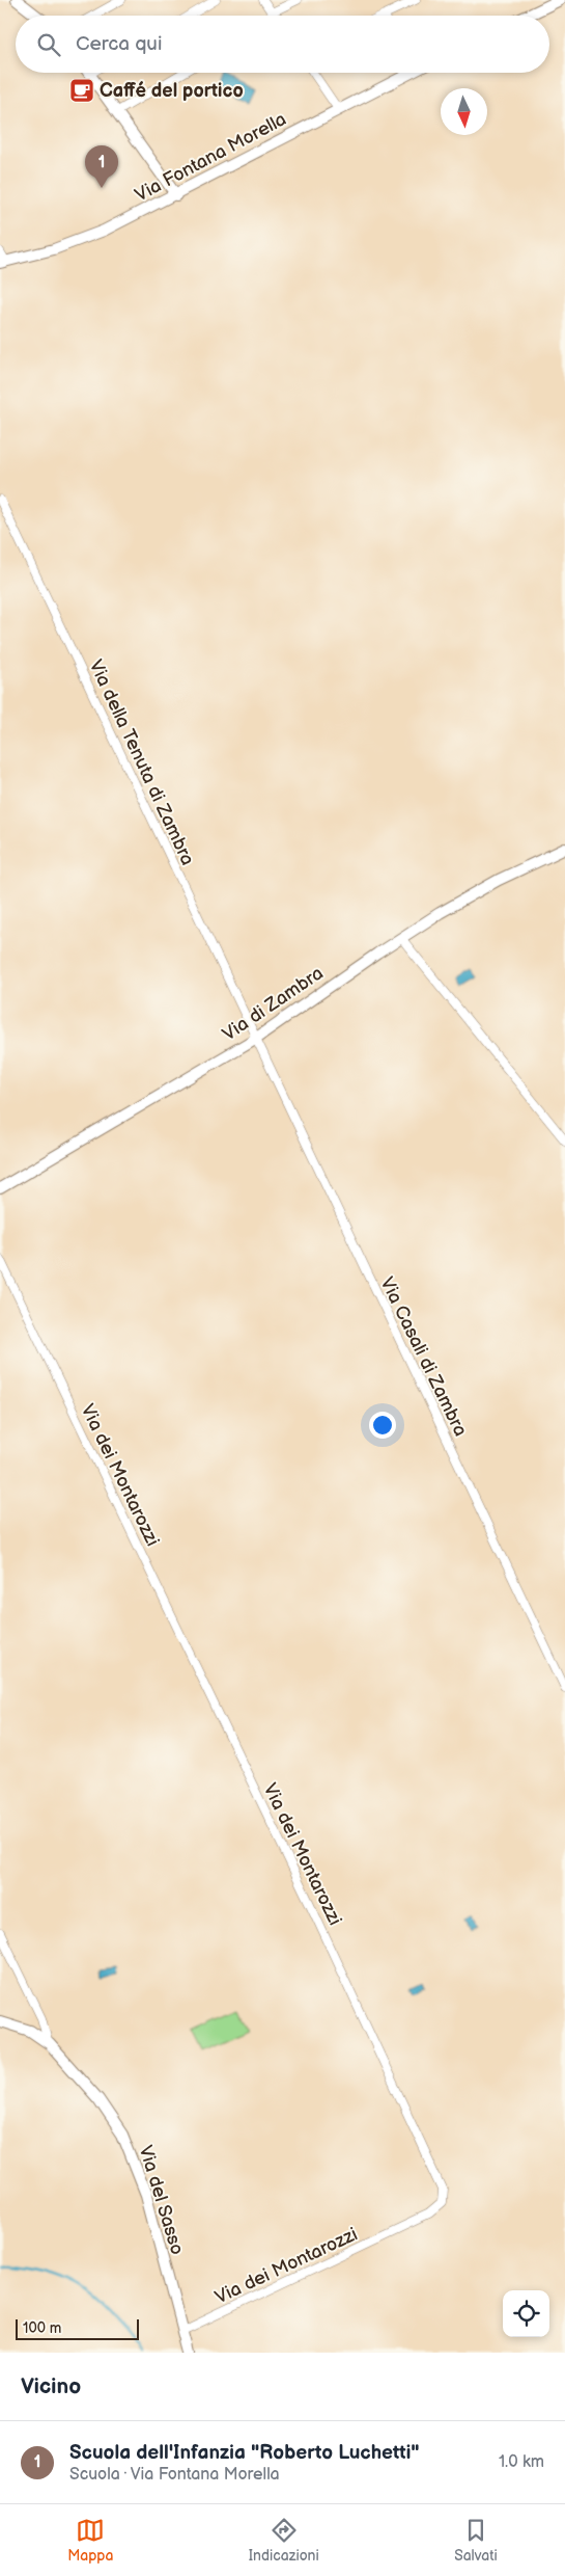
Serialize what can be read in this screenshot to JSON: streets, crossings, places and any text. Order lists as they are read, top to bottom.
{
  "streets": {
    "street": [
      "Via Fontana Morella",
      "Via della Tenuta di Zambra",
      "Via di Zambra",
      "Via Casali di Zambra",
      "Via dei Montarozzi",
      "Via del Sasso"
    ]
  },
  "crossings": [
    ["Via della Tenuta di Zambra", "Via di Zambra"],
    ["Via della Tenuta di Zambra", "Via Casali di Zambra"],
    ["Via di Zambra", "Via Casali di Zambra"],
    ["Via dei Montarozzi", "Via del Sasso"]
  ],
  "places": {
    "cafe": ["Caffé del portico"]
  },
  "scale_bar": "100 m",
  "north": "bottom",
  "page": {
    "search": "Cerca qui",
    "pins": "1",
    "scale": "100 m",
    "heading": "Vicino",
    "list": [
      {
        "mark": "1",
        "name": "Scuola dell'Infanzia \"Roberto Luchetti\"",
        "note": "Scuola · Via Fontana Morella",
        "value": "1.0 km"
      }
    ],
    "nav": ["Mappa", "Indicazioni", "Salvati"]
  }
}
